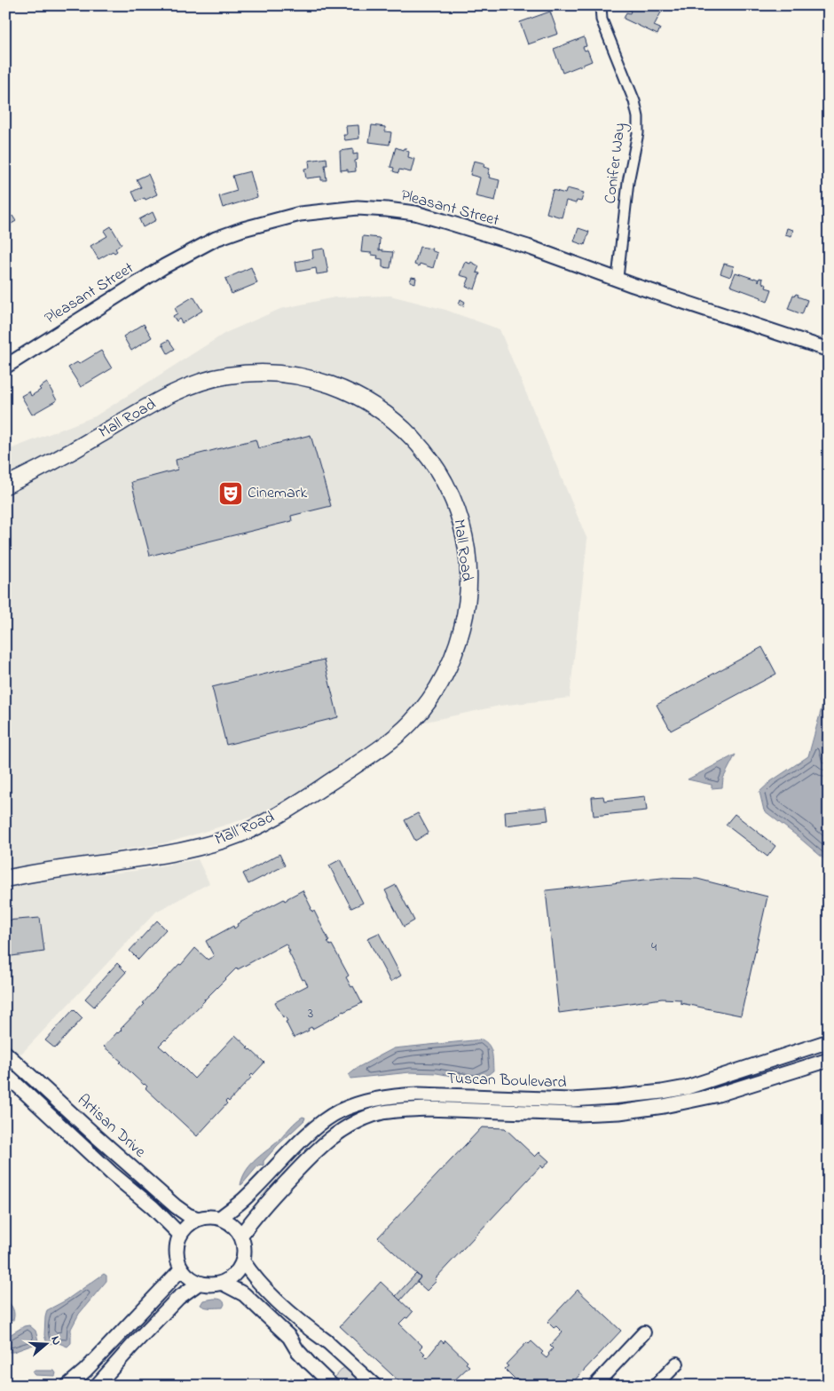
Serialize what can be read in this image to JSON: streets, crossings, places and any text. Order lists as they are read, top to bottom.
{
  "streets": {
    "main road": [
      "Pleasant Street",
      "Mall Road",
      "Tuscan Boulevard",
      "Artisan Drive"
    ],
    "street": ["Conifer Way"]
  },
  "crossings": [
    ["Conifer Way", "Pleasant Street"],
    ["Tuscan Boulevard", "Artisan Drive"]
  ],
  "places": {
    "theatre": ["Cinemark"]
  },
  "house_numbers": ["4", "3"],
  "north": "right"
}
